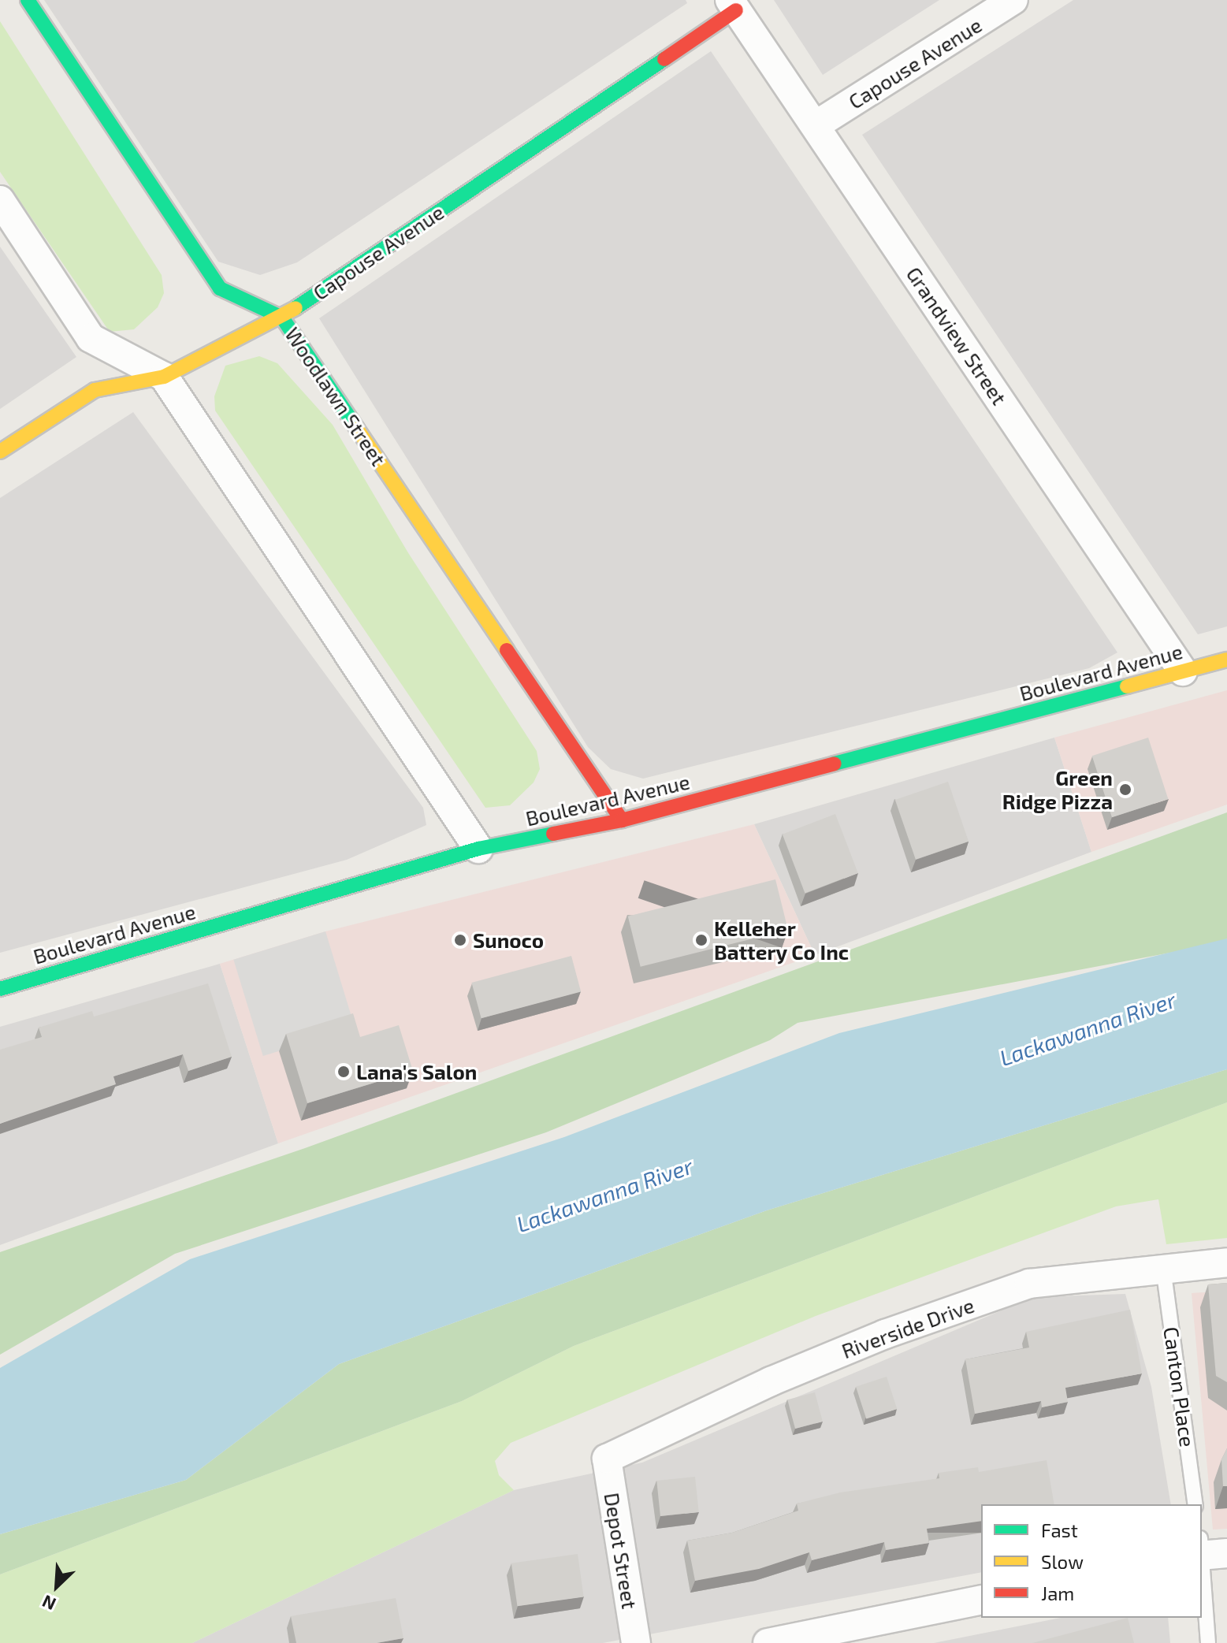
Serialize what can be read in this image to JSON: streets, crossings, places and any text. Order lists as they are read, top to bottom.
{
  "streets": {
    "street": [
      "Capouse Avenue",
      "Grandview Street",
      "Woodlawn Street",
      "Boulevard Avenue",
      "Riverside Drive",
      "Depot Street"
    ],
    "lane": ["Canton Place"]
  },
  "crossings": [
    ["Capouse Avenue", "Grandview Street"],
    ["Capouse Avenue", "Woodlawn Street"],
    ["Grandview Street", "Boulevard Avenue"],
    ["Woodlawn Street", "Boulevard Avenue"],
    ["Riverside Drive", "Canton Place"],
    ["Riverside Drive", "Depot Street"]
  ],
  "water": ["Lackawanna River"],
  "places": [
    "Green Ridge Pizza",
    "Sunoco",
    "Kelleher Battery Co Inc",
    "Lana's Salon"
  ],
  "legend": ["Fast", "Slow", "Jam"],
  "north": "bottom left"
}
